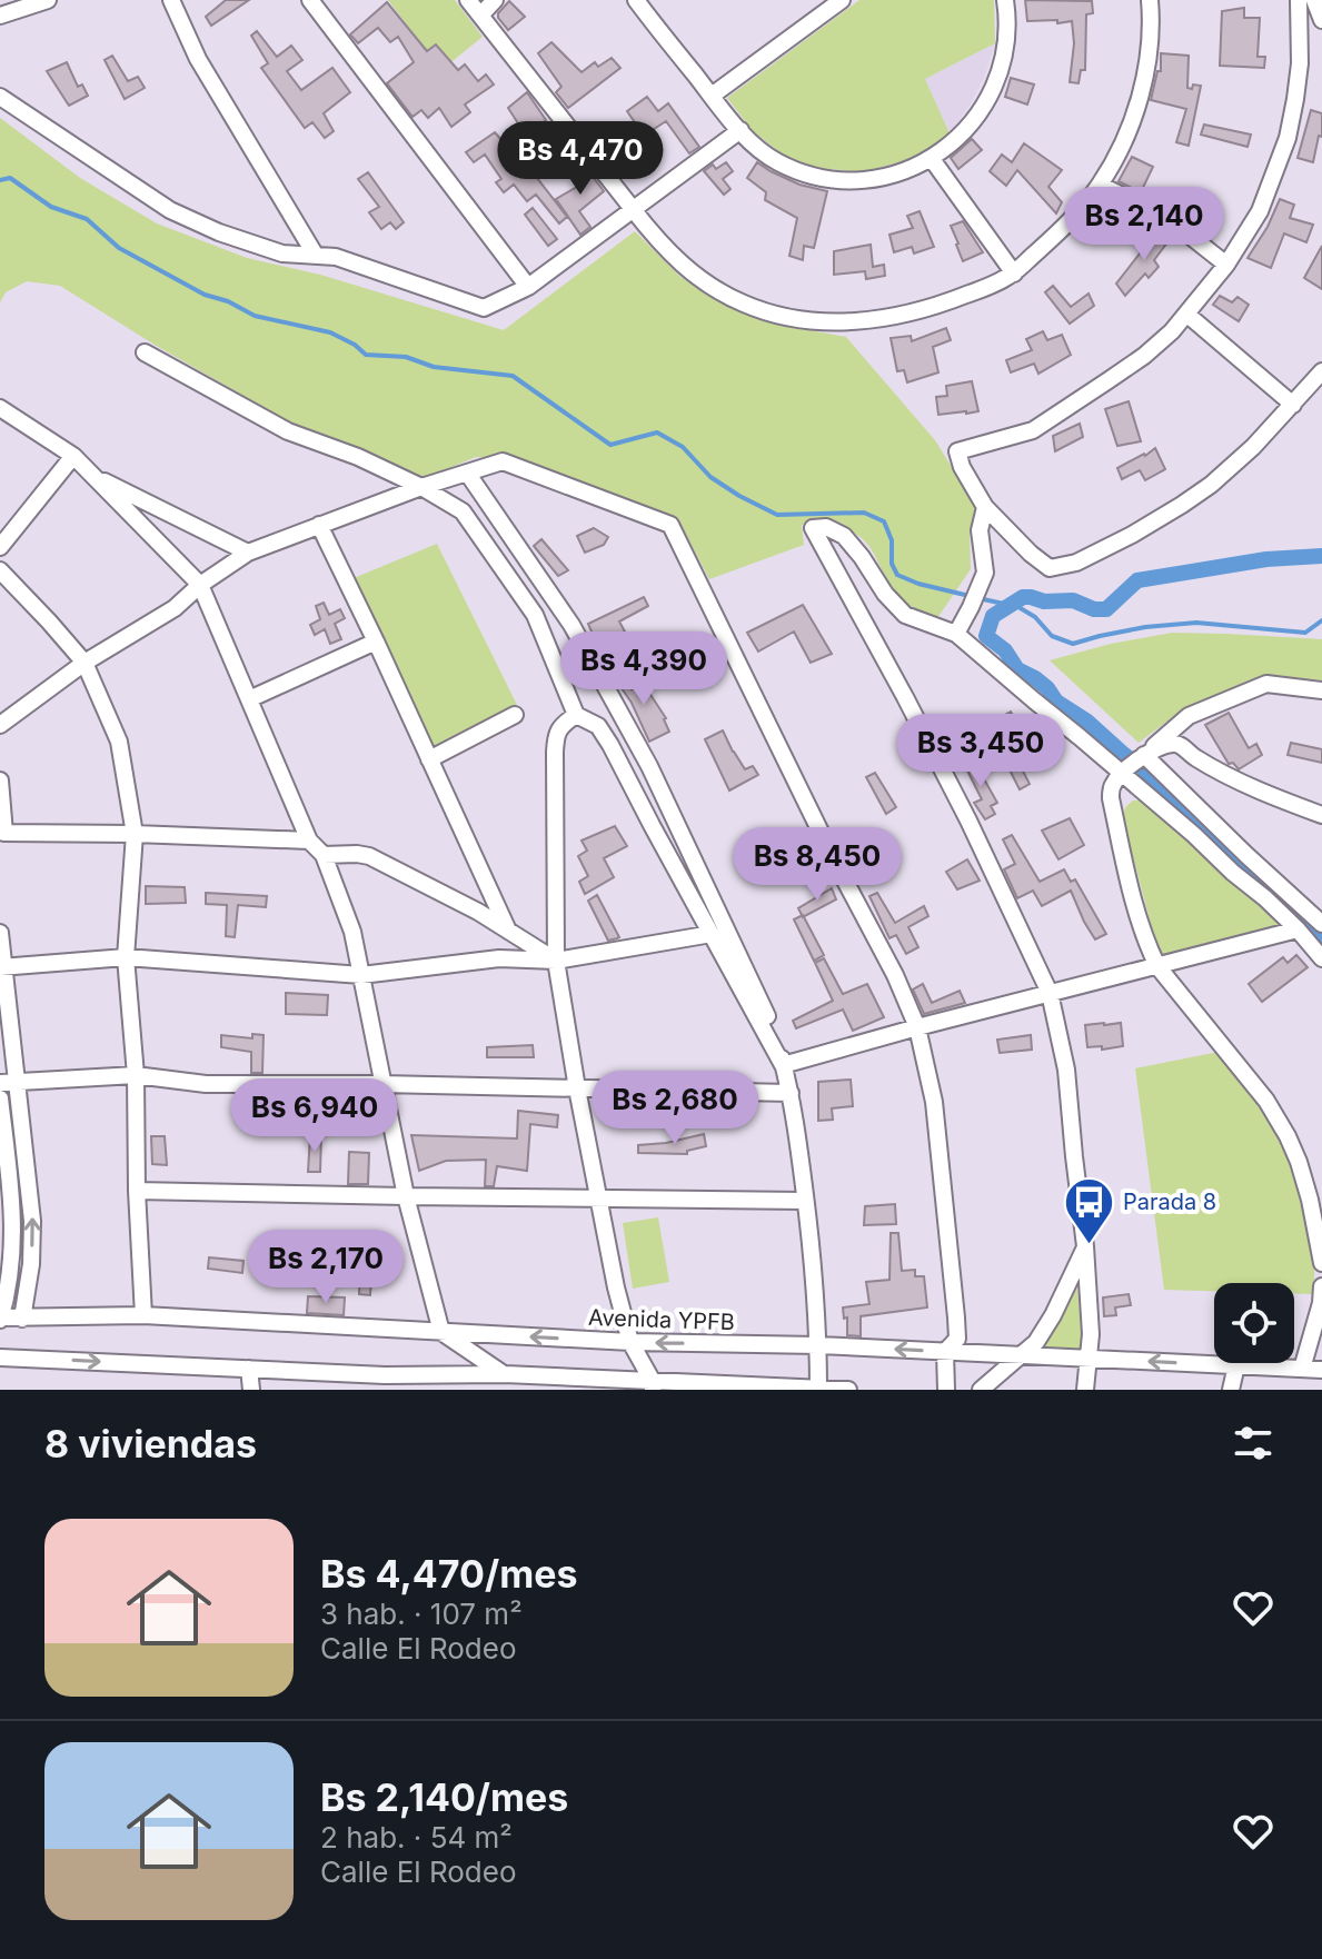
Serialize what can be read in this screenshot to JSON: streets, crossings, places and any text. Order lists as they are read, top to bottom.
{
  "streets": {
    "street": ["Avenida YPFB"]
  },
  "places": {
    "bus stop": ["Parada 8"]
  },
  "page": {
    "price": [
      "Bs 4,470",
      "Bs 2,140",
      "Bs 4,390",
      "Bs 3,450",
      "Bs 8,450",
      "Bs 2,680",
      "Bs 6,940",
      "Bs 2,170"
    ],
    "heading": "8 viviendas",
    "list": [
      {
        "name": "Bs 4,470/mes",
        "note": "3 hab. · 107 m² · Calle El Rodeo"
      },
      {
        "name": "Bs 2,140/mes",
        "note": "2 hab. · 54 m² · Calle El Rodeo"
      }
    ]
  }
}
